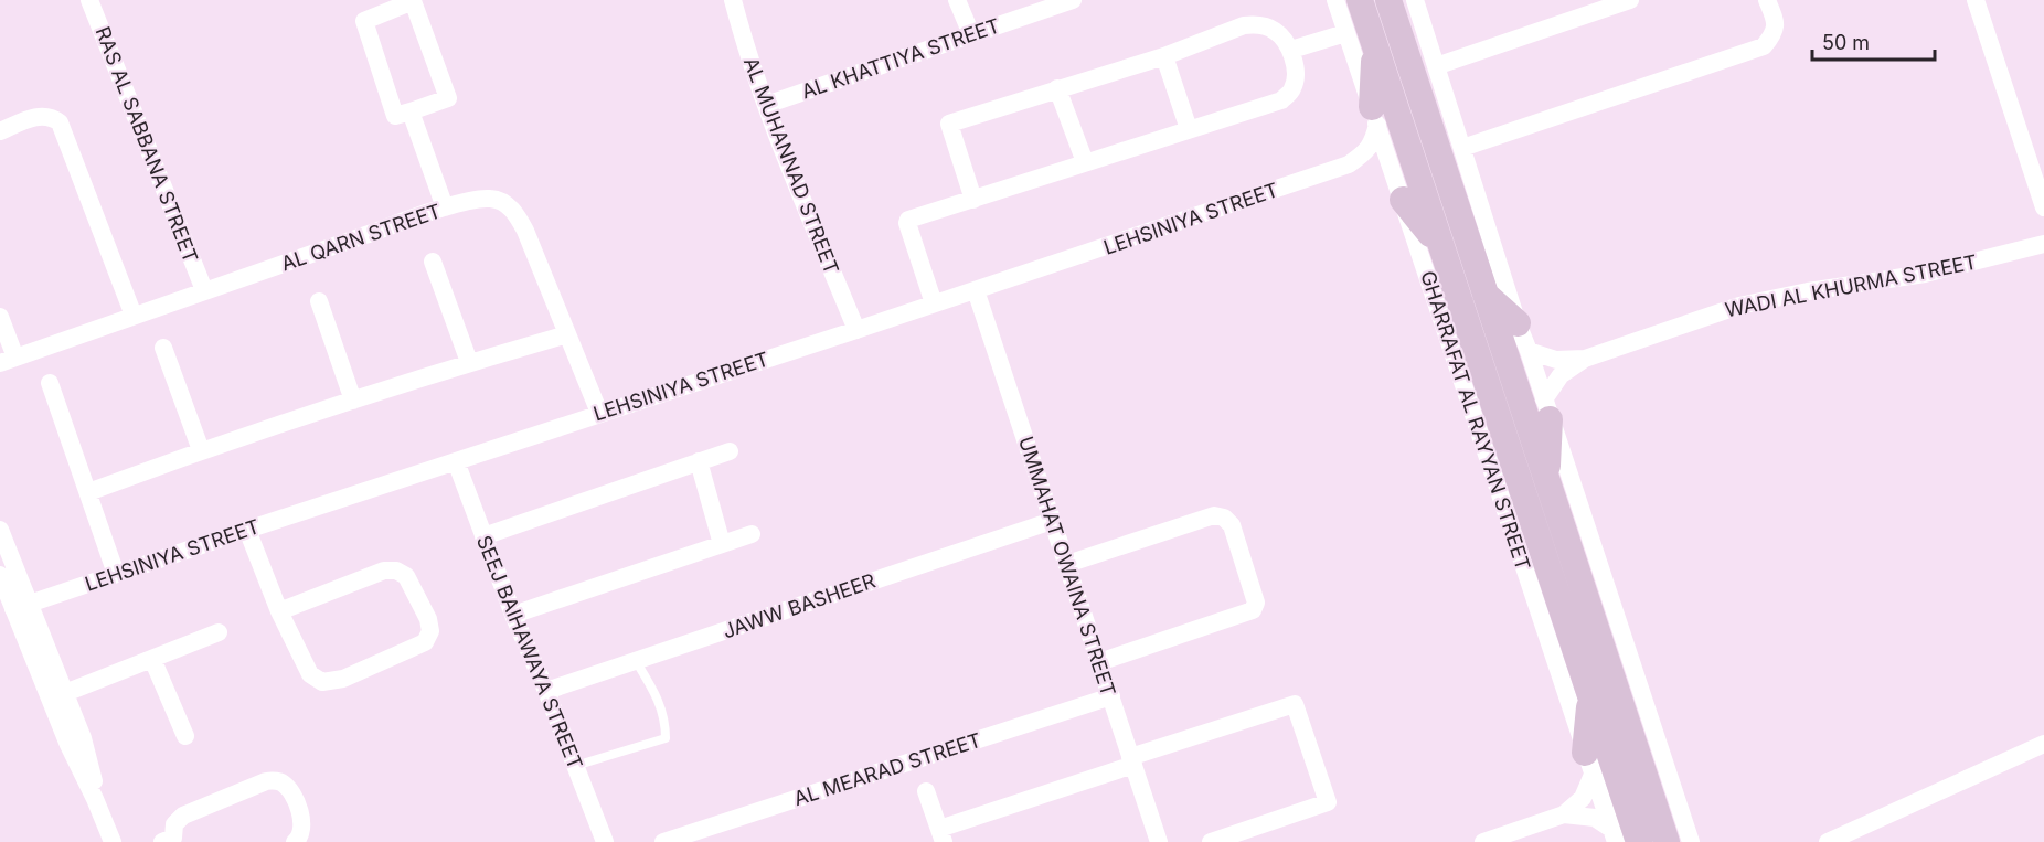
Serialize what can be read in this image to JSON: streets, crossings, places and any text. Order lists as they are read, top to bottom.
{
  "streets": {
    "main road": ["GHARRAFAT AL RAYYAN STREET"],
    "street": [
      "AL KHATTIYA STREET",
      "RAS AL SABBANA STREET",
      "AL MUHANNAD STREET",
      "LEHSINIYA STREET",
      "AL QARN STREET",
      "WADI AL KHURMA STREET",
      "UMMAHAT OWAINA STREET",
      "JAWW BASHEER",
      "SEEJ BAIHAWAYA STREET",
      "AL MEARAD STREET"
    ]
  },
  "crossings": [
    ["AL KHATTIYA STREET", "AL MUHANNAD STREET"],
    ["RAS AL SABBANA STREET", "AL QARN STREET"],
    ["AL MUHANNAD STREET", "LEHSINIYA STREET"],
    ["LEHSINIYA STREET", "AL QARN STREET"],
    ["LEHSINIYA STREET", "GHARRAFAT AL RAYYAN STREET"],
    ["LEHSINIYA STREET", "UMMAHAT OWAINA STREET"],
    ["LEHSINIYA STREET", "SEEJ BAIHAWAYA STREET"],
    ["UMMAHAT OWAINA STREET", "JAWW BASHEER"],
    ["UMMAHAT OWAINA STREET", "AL MEARAD STREET"],
    ["JAWW BASHEER", "SEEJ BAIHAWAYA STREET"]
  ],
  "scale_bar": "50 m"
}
